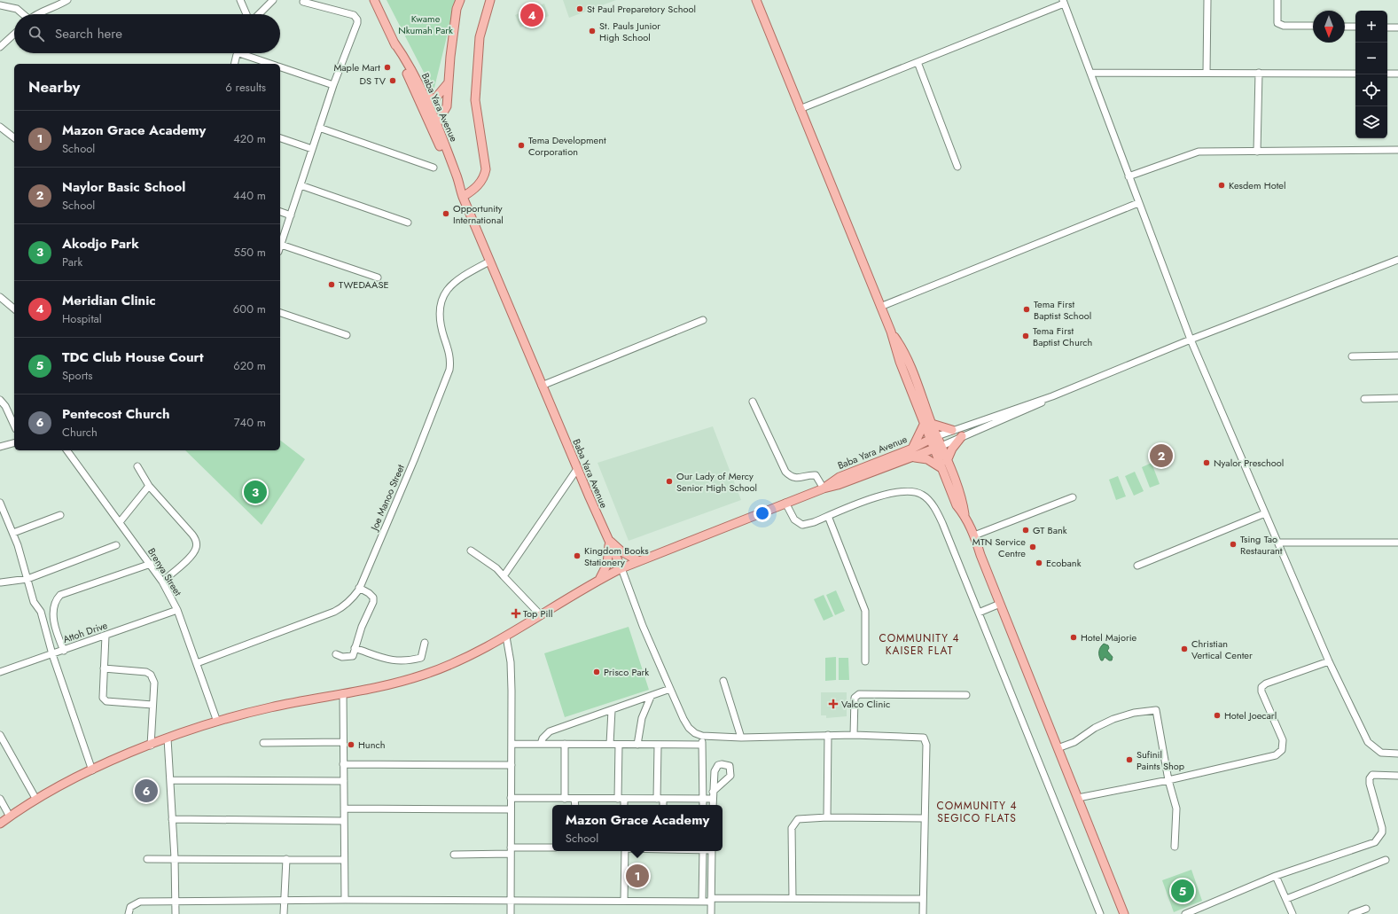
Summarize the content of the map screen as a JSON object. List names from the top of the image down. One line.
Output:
{"streets":{"main road":["Baba Yara Avenue"],"street":["Joe Manoo Street","Brenya Street","Attoh Drive"]},"crossings":[["Baba Yara Avenue","Joe Manoo Street"],["Joe Manoo Street","Brenya Street"],["Brenya Street","Attoh Drive"]],"districts":["COMMUNITY 4 KAISER FLAT","COMMUNITY 4 SEGICO FLATS"],"parks":["Kwame Nkumah Park"],"places":{"other":["St Paul Preparetory School","St. Pauls Junior High School","Maple Mart","DS TV","Tema Development Corporation","Kesdem Hotel","Opportunity International","TWEDAASE","Tema First Baptist School","Tema First Baptist Church","Nyalor Preschool","Our Lady of Mercy Senior High School","GT Bank","Tsing Tao Restaurant","MTN Service Centre","Kingdom Books Stationery","Ecobank","Hotel Majorie","Christian Vertical Center","Prisco Park","Hotel Joecarl","Hunch","Sufinil Paints Shop"],"health":["Top Pill","Valco Clinic"]},"north":"bottom","page":{"pins":["4","2","3","6","1","5"],"map_buttons":["+","−"],"search":"Search here","heading":["Nearby","6 results"],"list":[{"mark":"1","name":"Mazon Grace Academy","note":"School","value":"420 m"},{"mark":"2","name":"Naylor Basic School","note":"School","value":"440 m"},{"mark":"3","name":"Akodjo Park","note":"Park","value":"550 m"},{"mark":"4","name":"Meridian Clinic","note":"Hospital","value":"600 m"},{"mark":"5","name":"TDC Club House Court","note":"Sports","value":"620 m"},{"mark":"6","name":"Pentecost Church","note":"Church","value":"740 m"}],"popup":["Mazon Grace Academy","School"]}}
